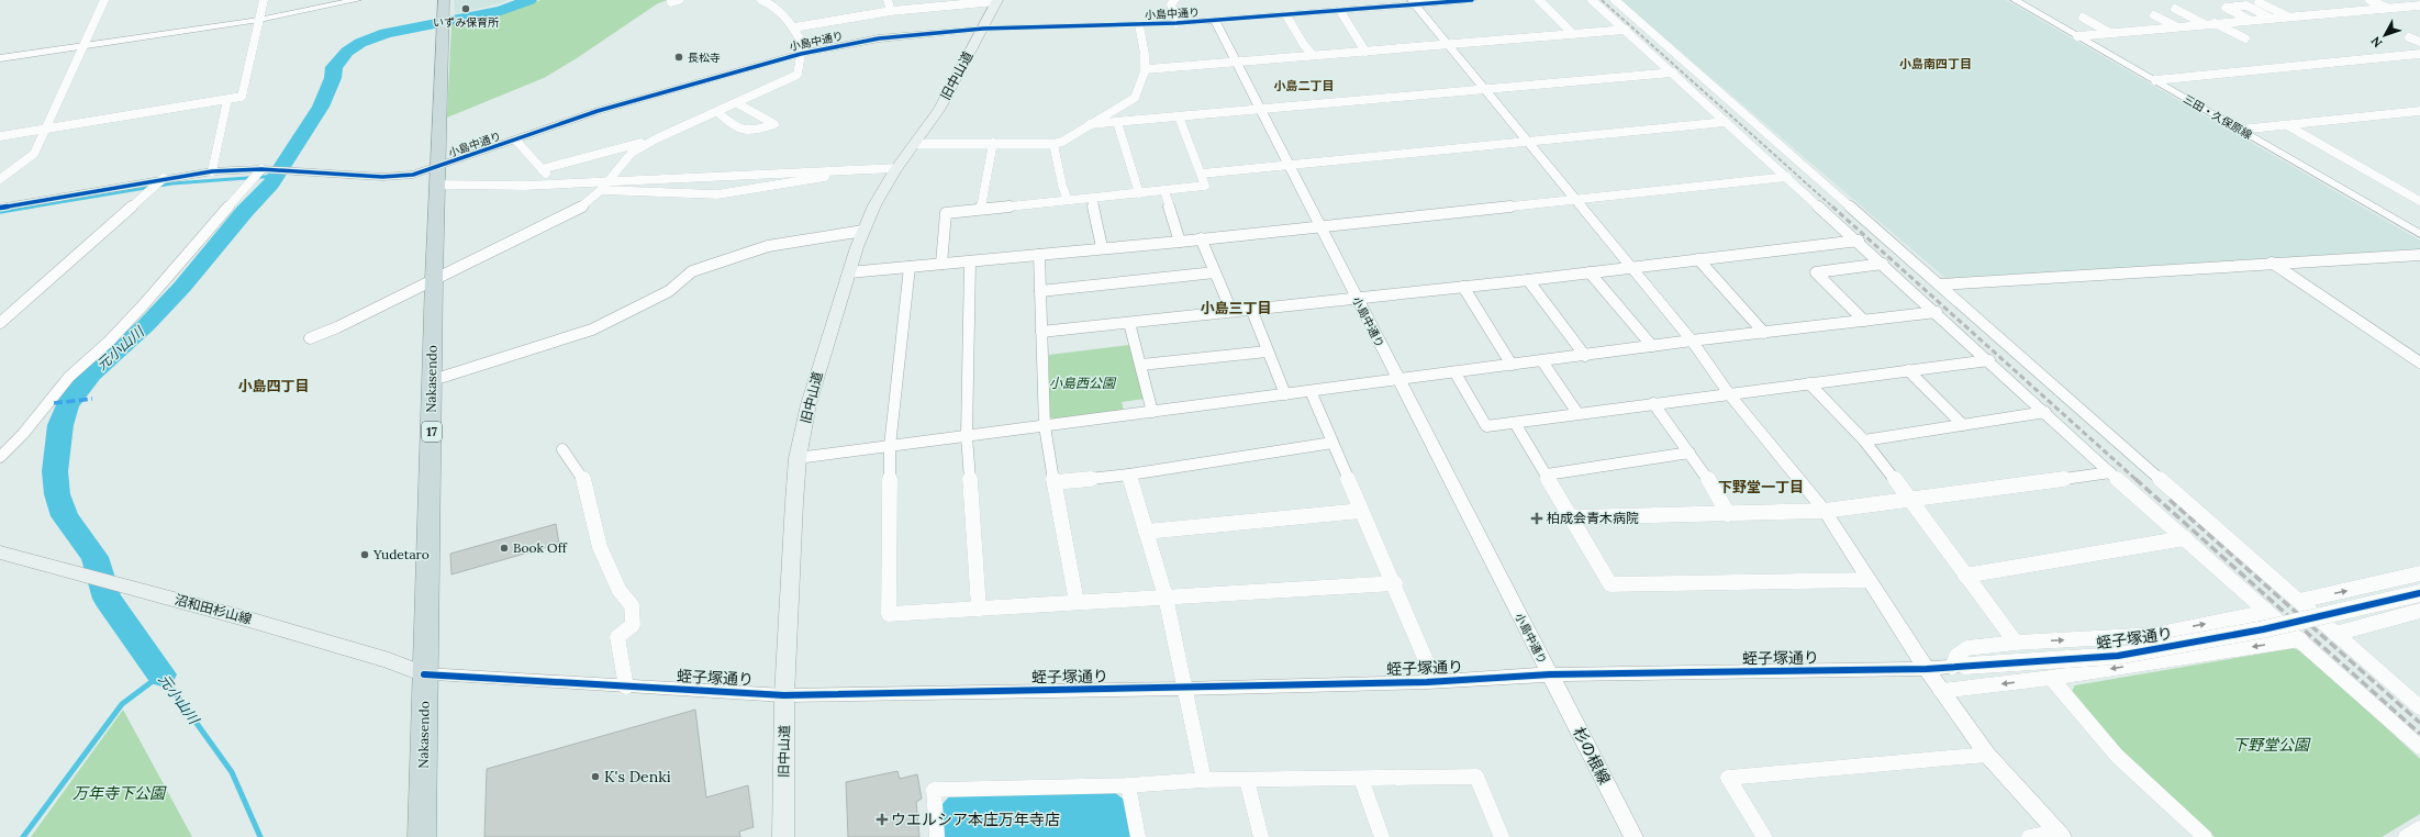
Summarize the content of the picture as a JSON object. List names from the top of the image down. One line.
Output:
{"streets":{"highway":["Nakasendo","17"],"main road":["旧中山道","沼和田杉山線"],"street":["小島中通り","三田・久保原線","蛭子塚通り","杉の根線"]},"crossings":[["小島中通り","旧中山道"],["小島中通り","Nakasendo"],["小島中通り","蛭子塚通り"],["小島中通り","杉の根線"],["旧中山道","蛭子塚通り"],["Nakasendo","沼和田杉山線"],["Nakasendo","蛭子塚通り"],["沼和田杉山線","蛭子塚通り"],["蛭子塚通り","杉の根線"]],"districts":["小島南四丁目","小島二丁目","小島三丁目","小島四丁目","下野堂一丁目"],"water":["元小山川"],"parks":["小島西公園","下野堂公園","万年寺下公園"],"places":{"other":["いずみ保育所","長松寺","Book Off","Yudetaro","K's Denki"],"health":["柏成会青木病院","ウエルシア本庄万年寺店"]},"north":"bottom left"}
